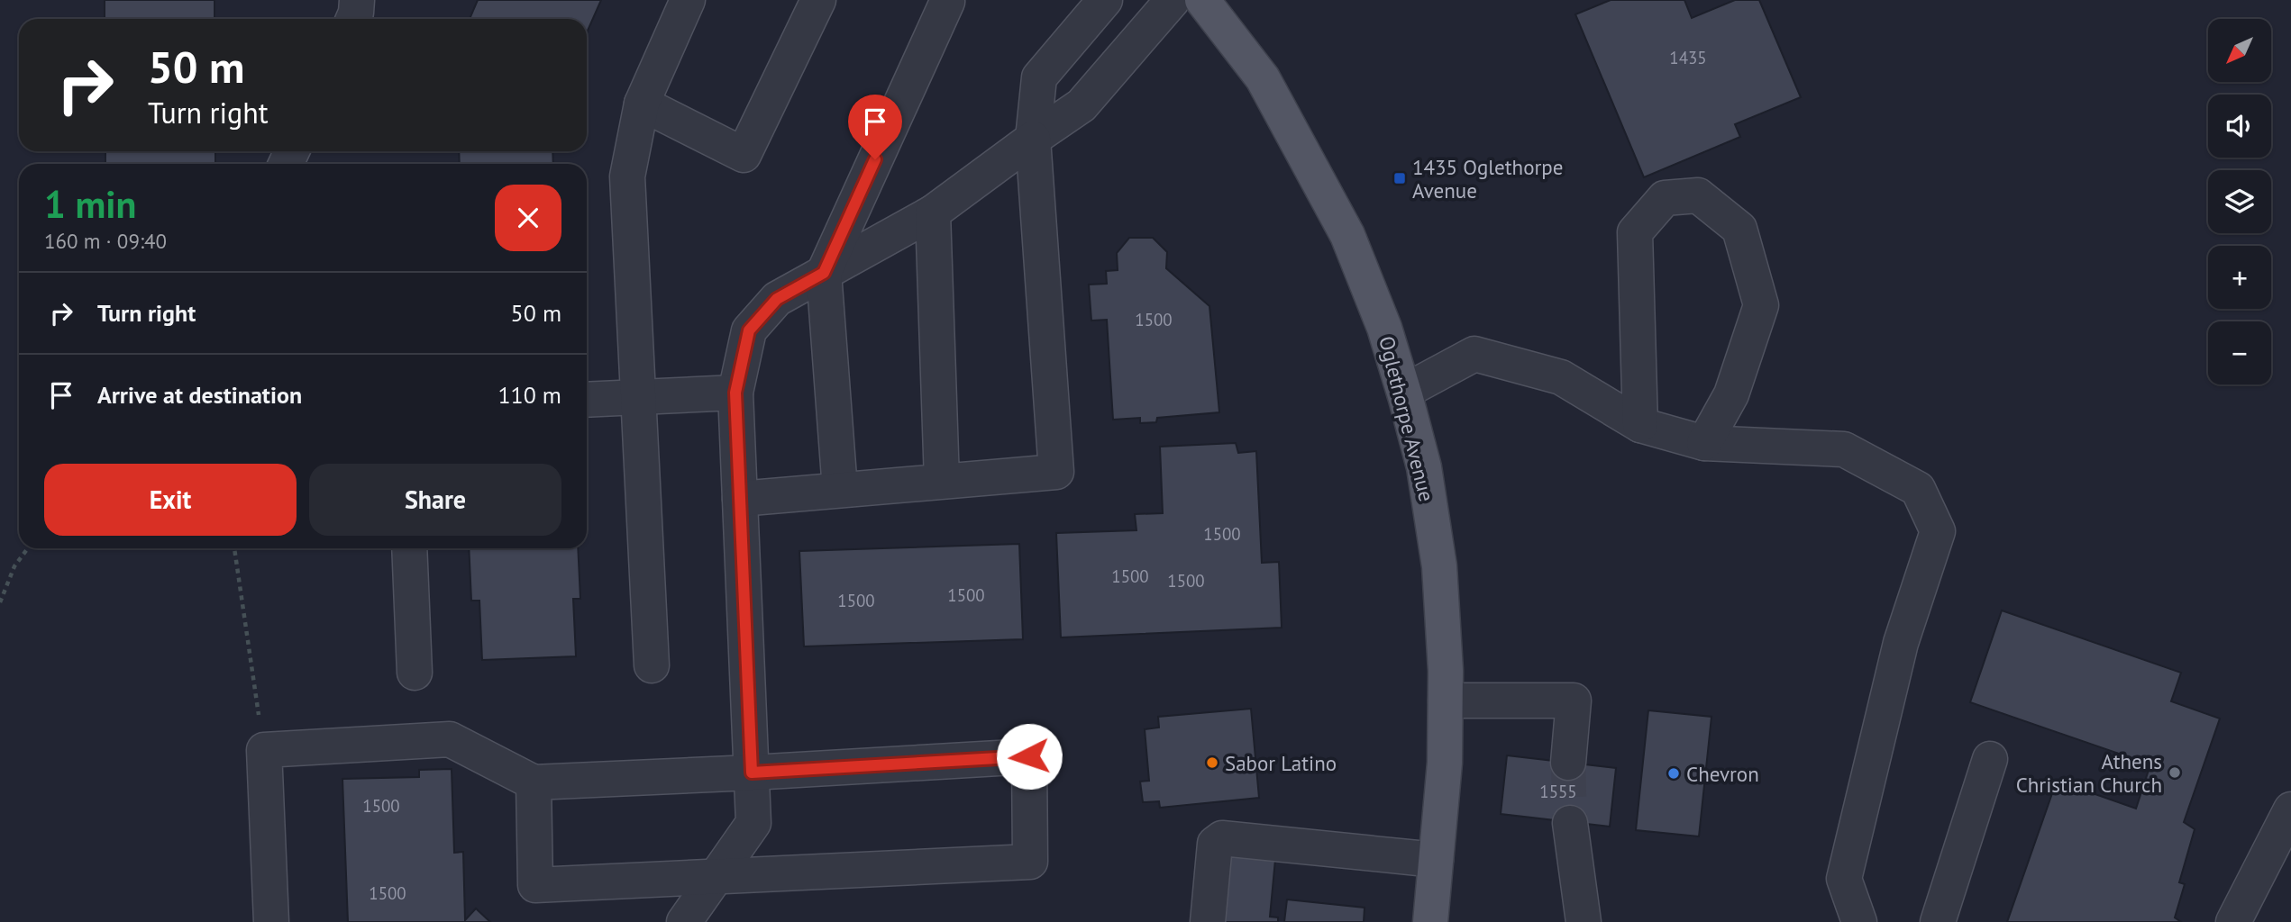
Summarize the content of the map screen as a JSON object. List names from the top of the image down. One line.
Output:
{"streets":{"main road":["Oglethorpe Avenue"]},"places":{"transit":["1435 Oglethorpe Avenue"],"other":["Sabor Latino","Athens Christian Church","Chevron"]},"house_numbers":["1435","1500","1500","1500","1500","1500","1500","1555","1500","1500"],"north":"bottom left","page":{"map_buttons":["+","−"],"turn":["50 m","Turn right"],"heading":["1 min","160 m · 09:40"],"list":[{"name":"Turn right","value":"50 m"},{"name":"Arrive at destination","value":"110 m"}],"buttons":["Exit","Share"]}}
